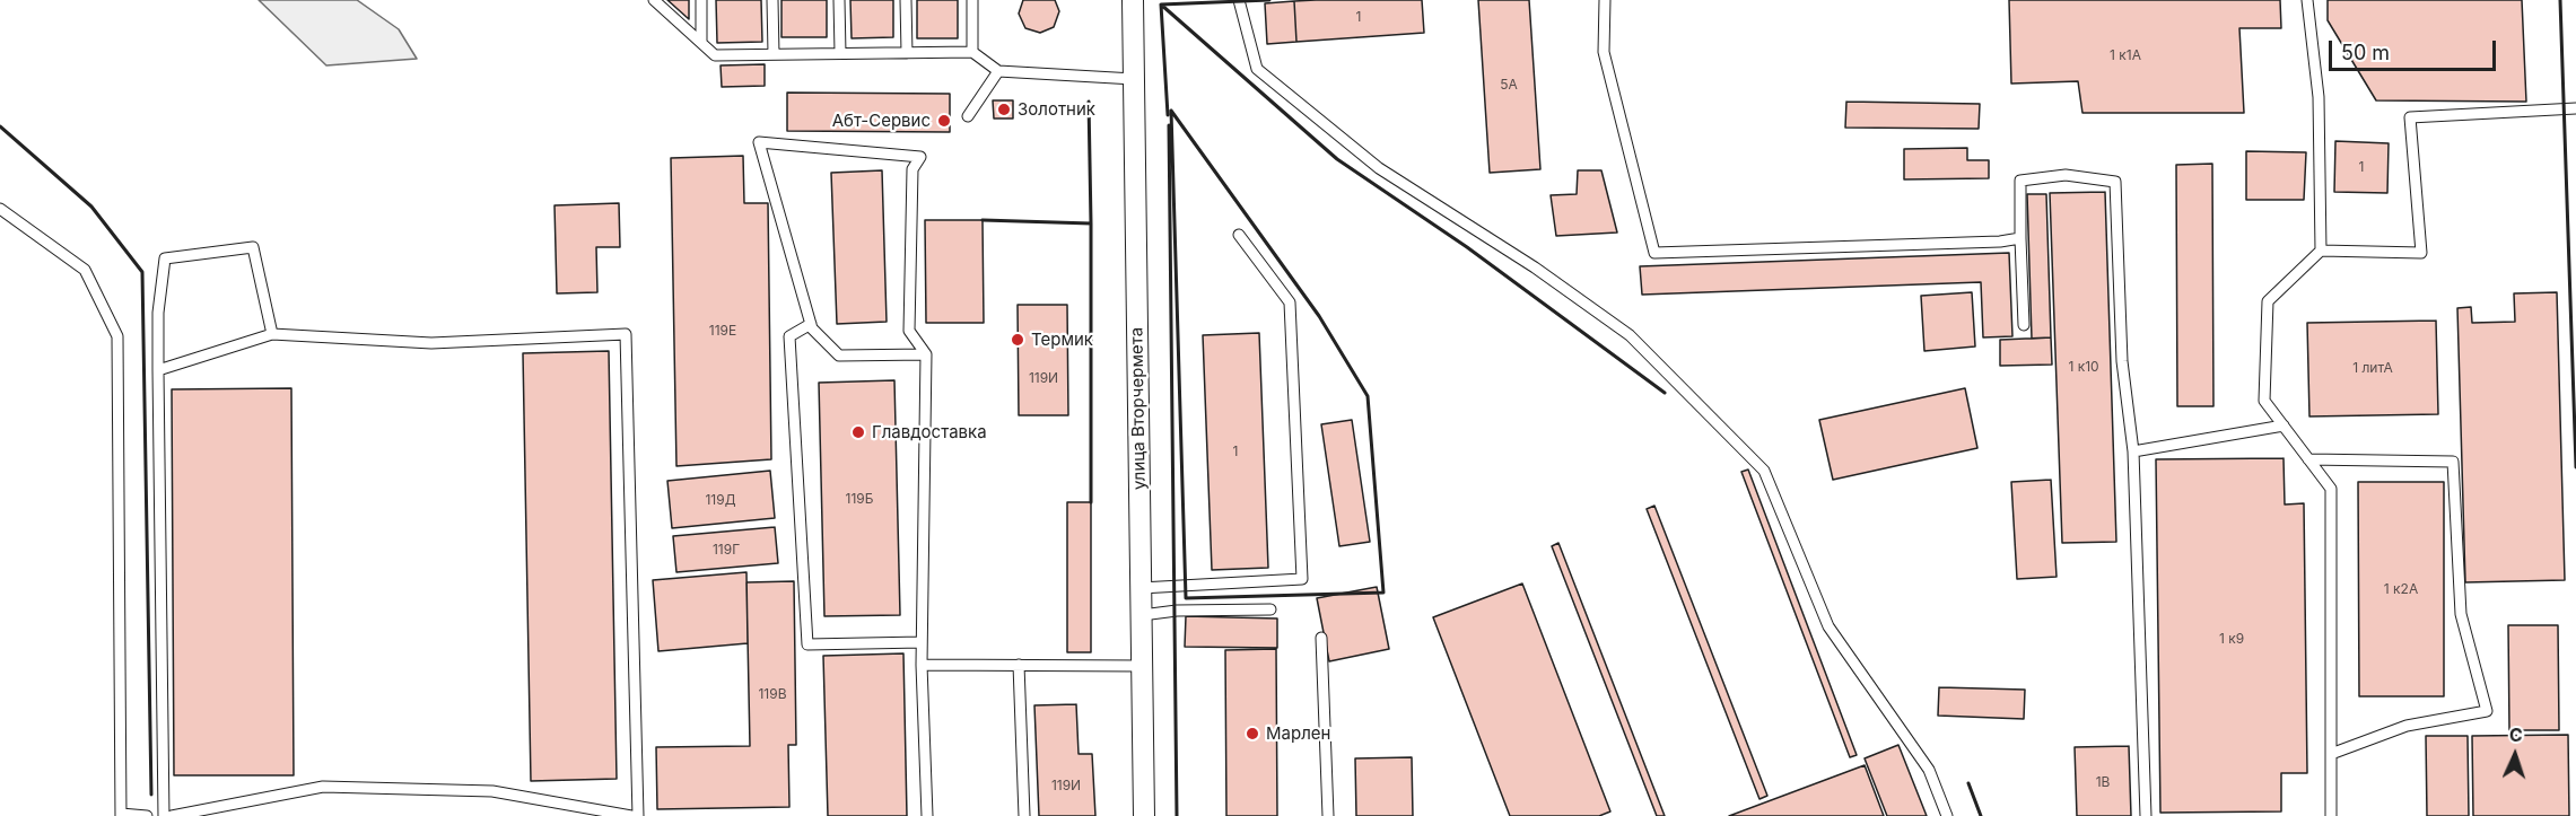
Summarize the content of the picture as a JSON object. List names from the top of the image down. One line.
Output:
{"streets":{"street":["улица Вторчермета"]},"places":["Золотник","Абт-Сервис","Термик","Главдоставка","Марлен"],"house_numbers":["1","1 к1А","5А","1","119Е","1 к10","1 литА","119И","1","119Б","119Д","119Г","1 к2А","1 к9","119В","1В","119И"],"scale_bar":"50 m","north":"top"}
